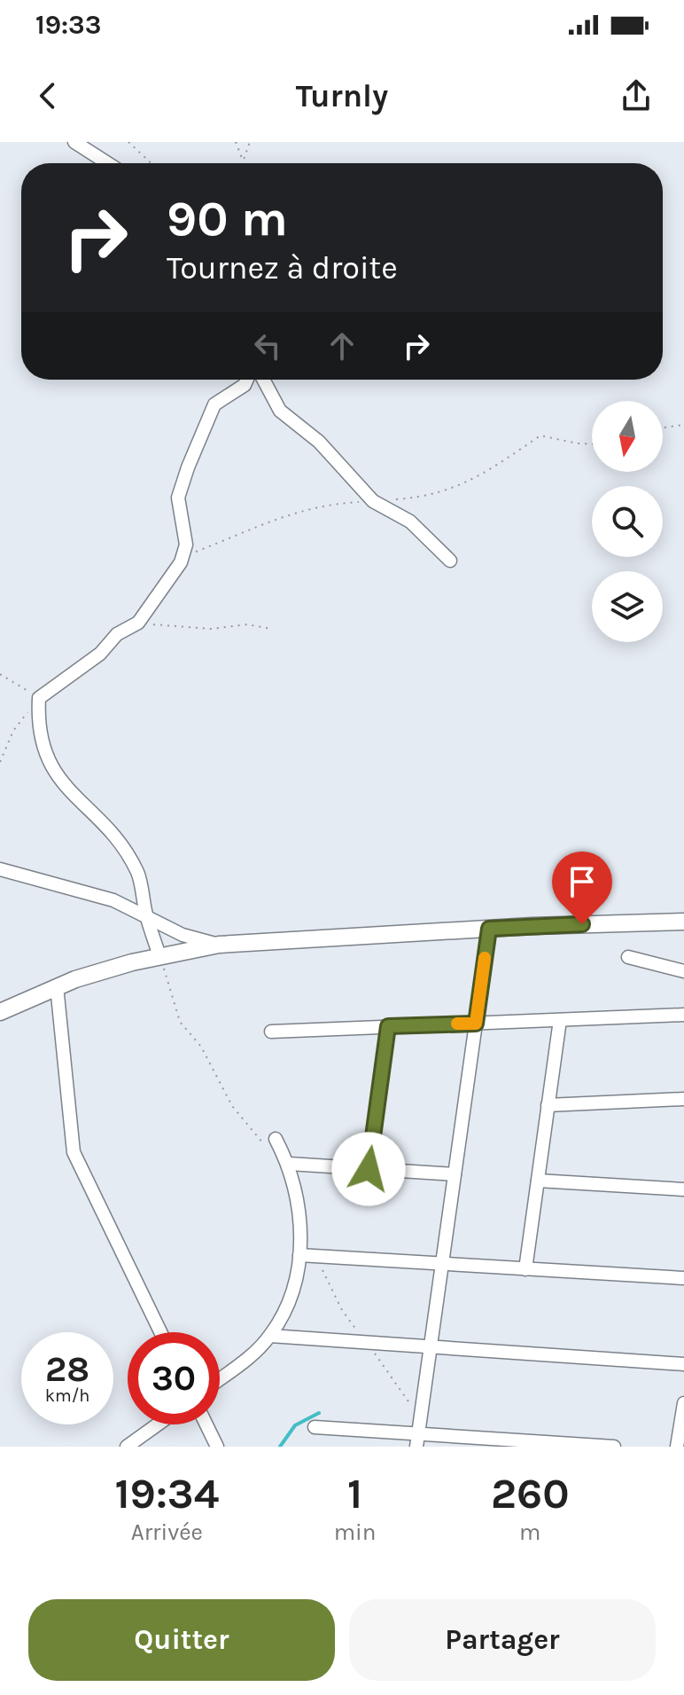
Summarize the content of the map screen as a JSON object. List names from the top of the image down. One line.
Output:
{"north":"bottom","page":{"status":"19:33","header":"Turnly","turn":["90 m","Tournez à droite"],"speed":"28 km/h","limit":"30","eta":["19:34","Arrivée","1","min","260","m"],"buttons":["Quitter","Partager"]}}
